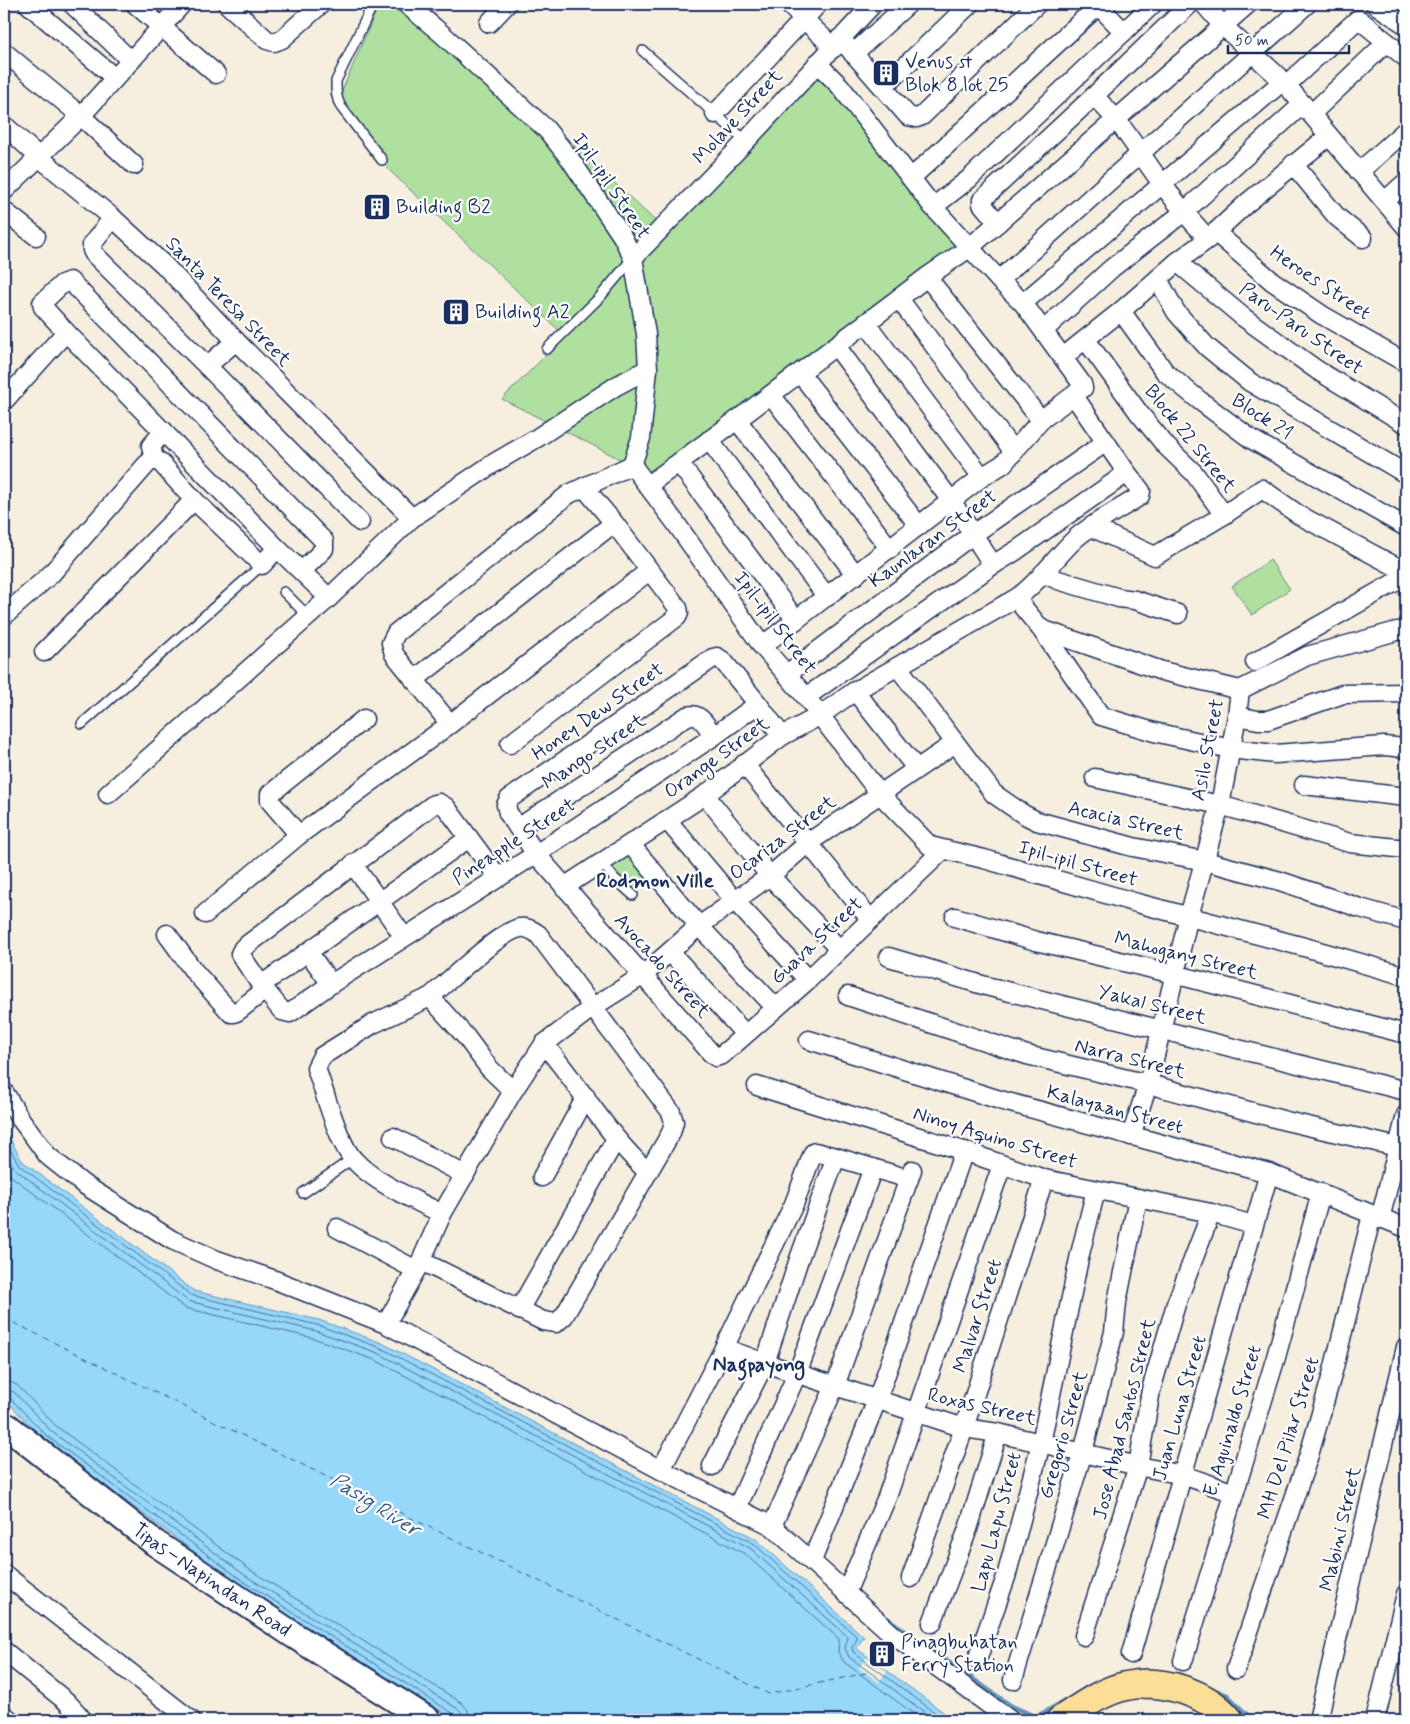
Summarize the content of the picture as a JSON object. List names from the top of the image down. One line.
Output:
{"streets":{"main road":["Tipas–Napindan Road"],"street":["Molave Street","Ipil-ipil Street","Heroes Street","Santa Teresa Street","Paru-Paru Street","Block 21","Block 22 Street","Kaunlaran Street","Honey Dew Street","Asilo Street","Mango Street","Orange Street","Acacia Street","Ocariza Street","Pineapple Street","Guava Street","Mahogany Street","Avocado Street","Yakal Street","Narra Street","Kalayaan Street","Ninoy Aquino Street","Malvar Street","Roxas Street","Juan Luna Street","Jose Abad Santos Street","E. Aguinaldo Street","Gregorio Street","MH Del Pilar Street","Lapu Lapu Street","Mabini Street"]},"crossings":[["Molave Street","Ipil-ipil Street"],["Ipil-ipil Street","Kaunlaran Street"],["Ipil-ipil Street","Asilo Street"],["Ipil-ipil Street","Orange Street"],["Ipil-ipil Street","Ocariza Street"],["Ipil-ipil Street","Guava Street"],["Honey Dew Street","Pineapple Street"],["Honey Dew Street","Avocado Street"],["Asilo Street","Acacia Street"],["Asilo Street","Mahogany Street"],["Asilo Street","Yakal Street"],["Asilo Street","Narra Street"],["Asilo Street","Kalayaan Street"],["Mango Street","Pineapple Street"],["Mango Street","Avocado Street"],["Orange Street","Acacia Street"],["Orange Street","Avocado Street"],["Acacia Street","Ocariza Street"],["Ocariza Street","Avocado Street"],["Pineapple Street","Avocado Street"],["Guava Street","Avocado Street"],["Narra Street","MH Del Pilar Street"],["Kalayaan Street","Juan Luna Street"],["Kalayaan Street","E. Aguinaldo Street"],["Kalayaan Street","MH Del Pilar Street"],["Ninoy Aquino Street","Malvar Street"],["Ninoy Aquino Street","Juan Luna Street"],["Ninoy Aquino Street","Jose Abad Santos Street"],["Ninoy Aquino Street","Gregorio Street"],["Ninoy Aquino Street","Lapu Lapu Street"],["Malvar Street","Roxas Street"],["Roxas Street","Juan Luna Street"],["Roxas Street","Jose Abad Santos Street"],["Roxas Street","E. Aguinaldo Street"],["Roxas Street","Gregorio Street"],["Roxas Street","Lapu Lapu Street"]],"districts":["Rodmon Ville","Nagpayong"],"water":["Pasig River"],"places":{"building":["Venus st Blok 8 lot 25","Building B2","Building A2","Pinagbuhatan Ferry Station"]},"scale_bar":"50 m"}
